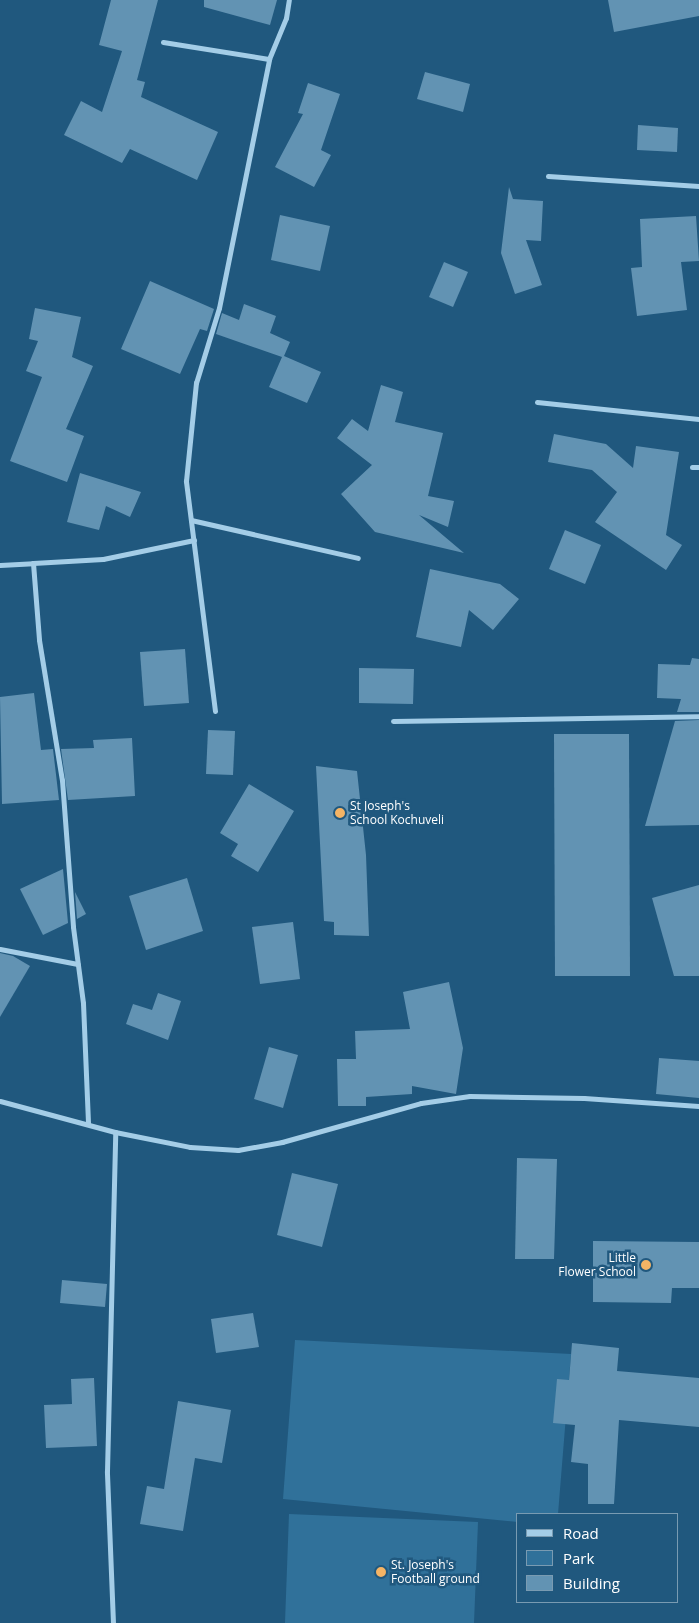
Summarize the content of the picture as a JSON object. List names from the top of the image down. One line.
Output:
{"places":["St Joseph's School Kochuveli","Little Flower School","St. Joseph's Football ground"],"legend":["Road","Park","Building"]}
